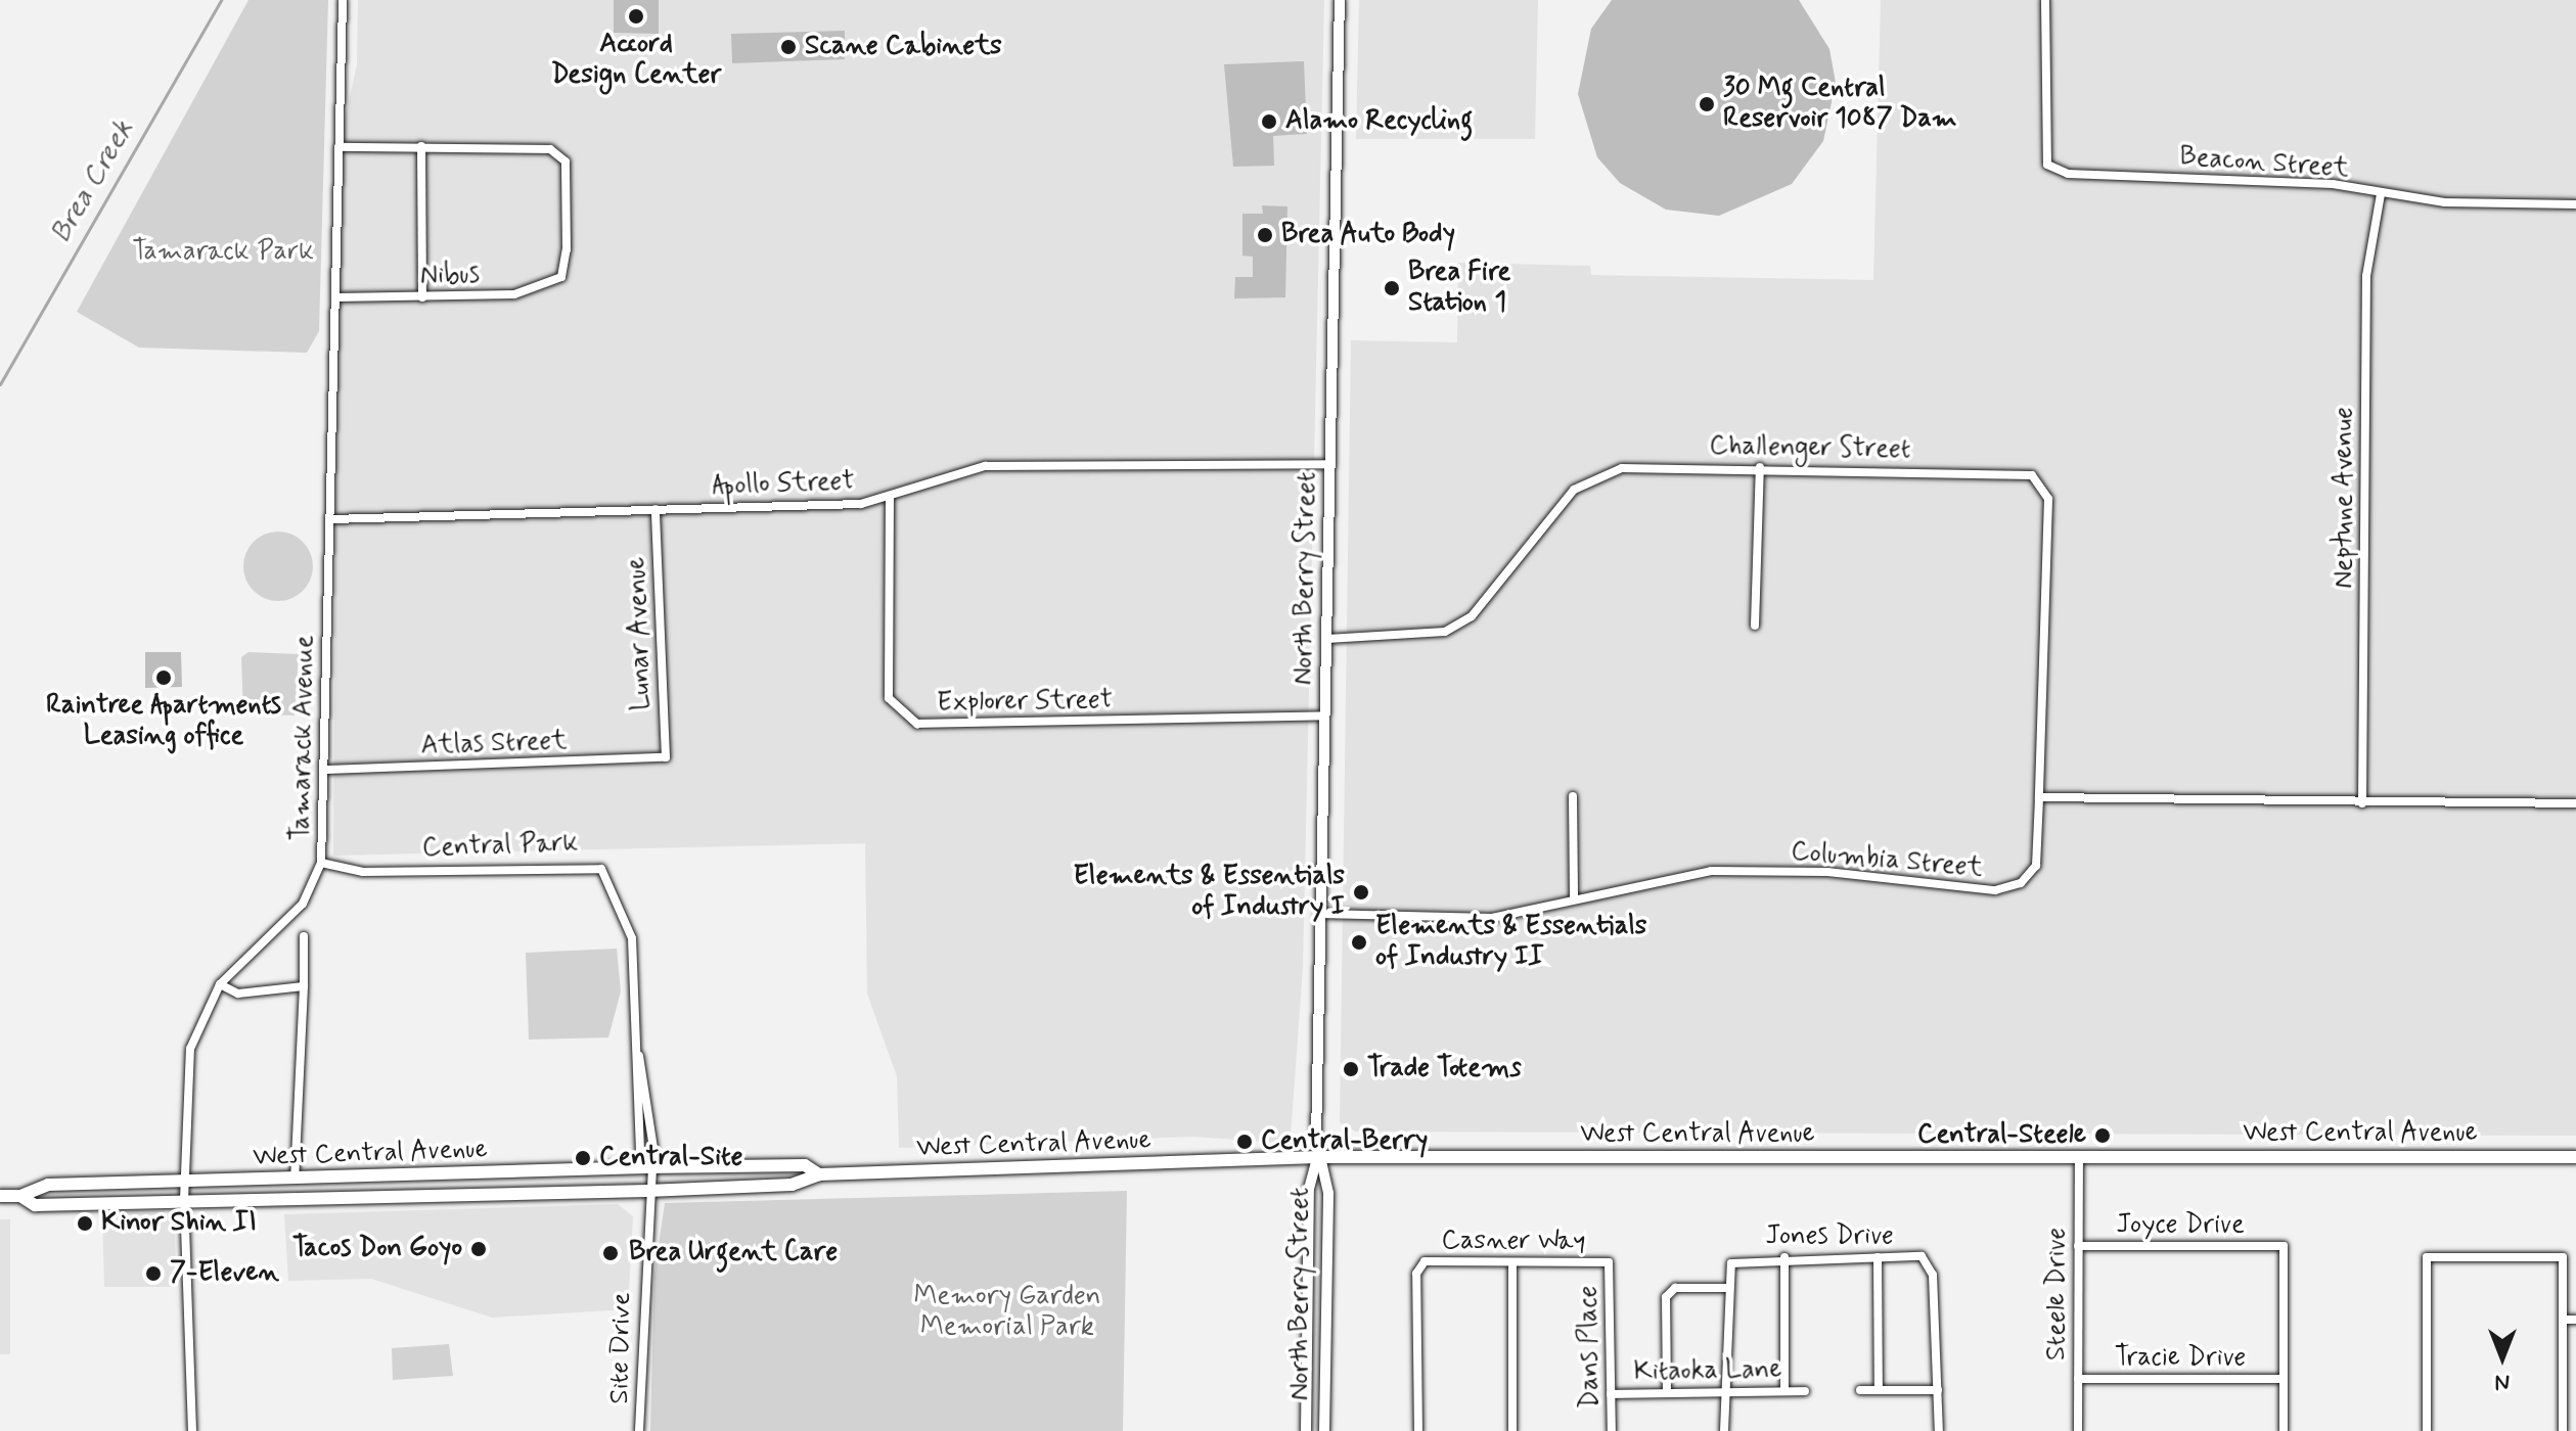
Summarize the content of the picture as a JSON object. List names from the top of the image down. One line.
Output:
{"streets":{"main road":["West Central Avenue"],"street":["Beacon Street","Nibus","Challenger Street","Apollo Street","Neptune Avenue","North Berry Street","Lunar Avenue","Explorer Street","Tamarack Avenue","Atlas Street","Central Park","Columbia Street","Joyce Drive","Jones Drive","Casner Way","Steele Drive","Dans Place","Site Drive","Tracie Drive","Kitaoka Lane"]},"crossings":[["Beacon Street","Neptune Avenue"],["Nibus","Tamarack Avenue"],["Challenger Street","North Berry Street"],["Challenger Street","Columbia Street"],["Apollo Street","North Berry Street"],["Apollo Street","Lunar Avenue"],["Apollo Street","Explorer Street"],["Apollo Street","Tamarack Avenue"],["North Berry Street","Explorer Street"],["North Berry Street","Columbia Street"],["North Berry Street","West Central Avenue"],["Lunar Avenue","Atlas Street"],["Tamarack Avenue","Atlas Street"],["Tamarack Avenue","Central Park"],["Tamarack Avenue","West Central Avenue"],["Central Park","Site Drive"],["West Central Avenue","Steele Drive"],["West Central Avenue","Site Drive"],["Joyce Drive","Steele Drive"],["Joyce Drive","Tracie Drive"],["Casner Way","Dans Place"],["Steele Drive","Tracie Drive"],["Dans Place","Kitaoka Lane"]],"water":["Brea Creek"],"parks":["Tamarack Park","Memory Garden Memorial Park"],"places":["Accord Design Center","Scane Cabinets","30 Mg Central Reservoir 1087 Dam","Alamo Recycling","Brea Auto Body","Brea Fire Station 1","Raintree Apartments Leasing office","Elements & Essentials of Industry I","Elements & Essentials of Industry II","Trade Totems","Central-Steele","Central-Berry","Central-Site","Kinor Shin II","Tacos Don Goyo","Brea Urgent Care","7-Eleven"],"north":"bottom"}
